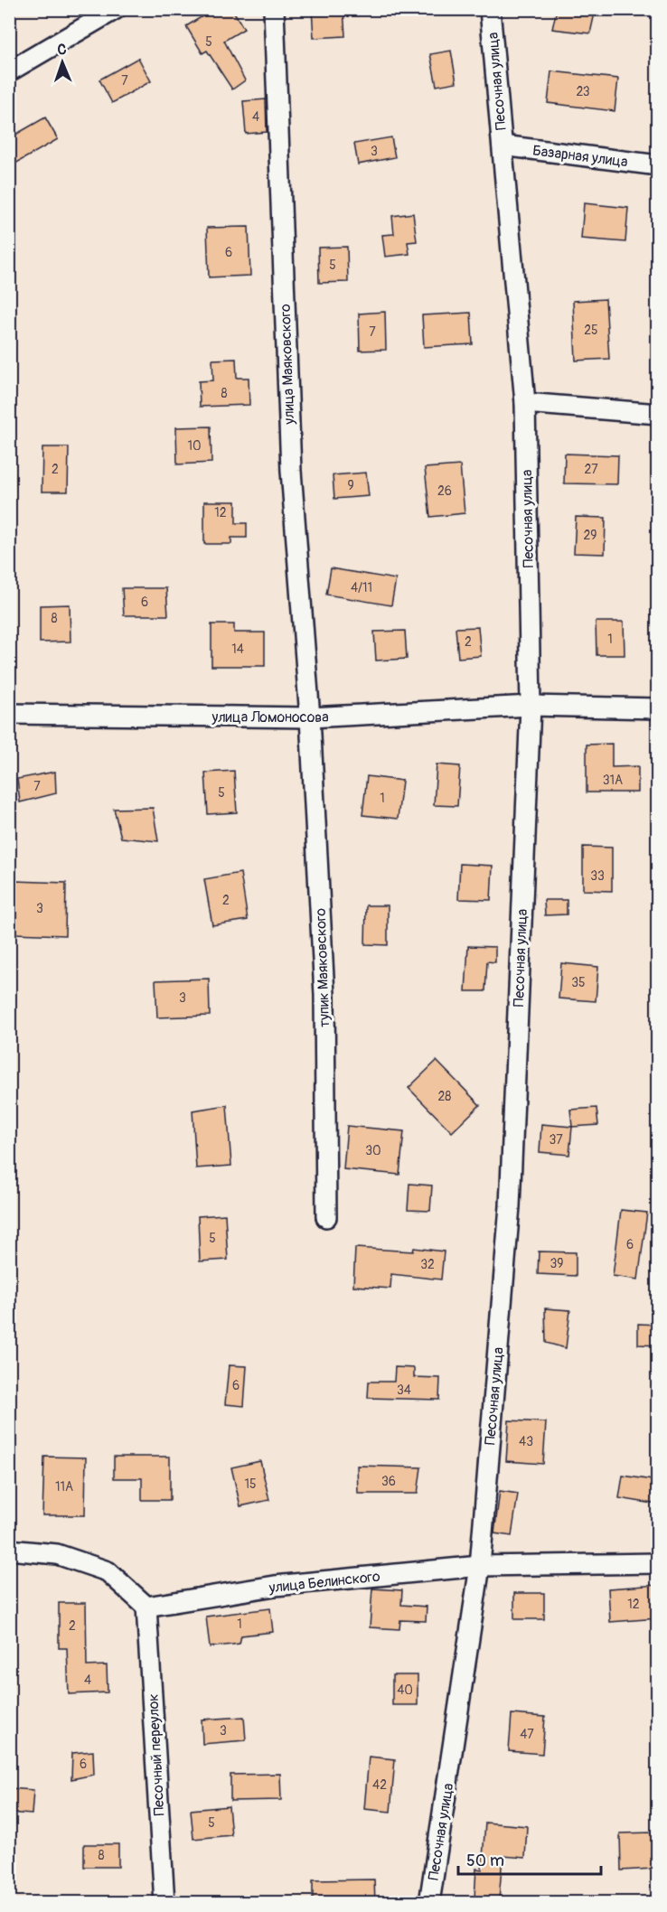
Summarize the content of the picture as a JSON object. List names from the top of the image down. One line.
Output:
{"streets":{"street":["Песочная улица","Базарная улица","улица Маяковского","улица Ломоносова","тупик Маяковского","улица Белинского","Песочный переулок"]},"crossings":[["Песочная улица","Базарная улица"],["Песочная улица","улица Ломоносова"],["Песочная улица","улица Белинского"],["улица Маяковского","улица Ломоносова"],["улица Маяковского","тупик Маяковского"],["улица Ломоносова","тупик Маяковского"],["улица Белинского","Песочный переулок"]],"house_numbers":["5","7","23","4","3","6","5","25","7","8","10","2","27","9","26","12","29","4/11","6","8","1","2","14","31А","7","5","1","33","2","3","35","3","28","37","30","5","6","39","32","6","34","43","36","15","11А","12","1","2","4","40","3","47","6","42","5","8"],"scale_bar":"50 m","north":"top"}
